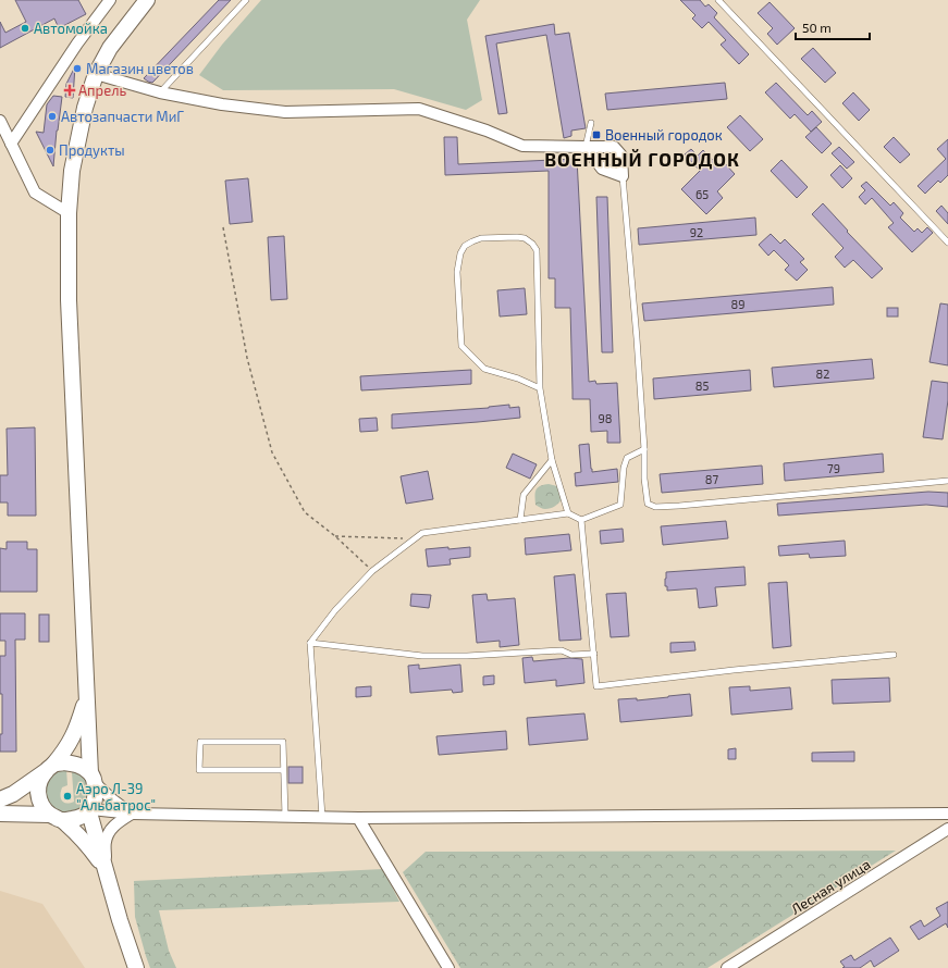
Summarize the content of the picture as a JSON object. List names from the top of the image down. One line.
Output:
{"streets":{"street":["Лесная улица"]},"districts":["ВОЕННЫЙ ГОРОДОК"],"places":{"other":["Автомойка","Магазин цветов","Автозапчасти МиГ","Продукты","Аэро Л-39 \"Альбатрос\""],"health":["Апрель"],"transit":["Военный городок"]},"house_numbers":["65","92","89","82","85","98","79","87"],"scale_bar":"50 m"}
